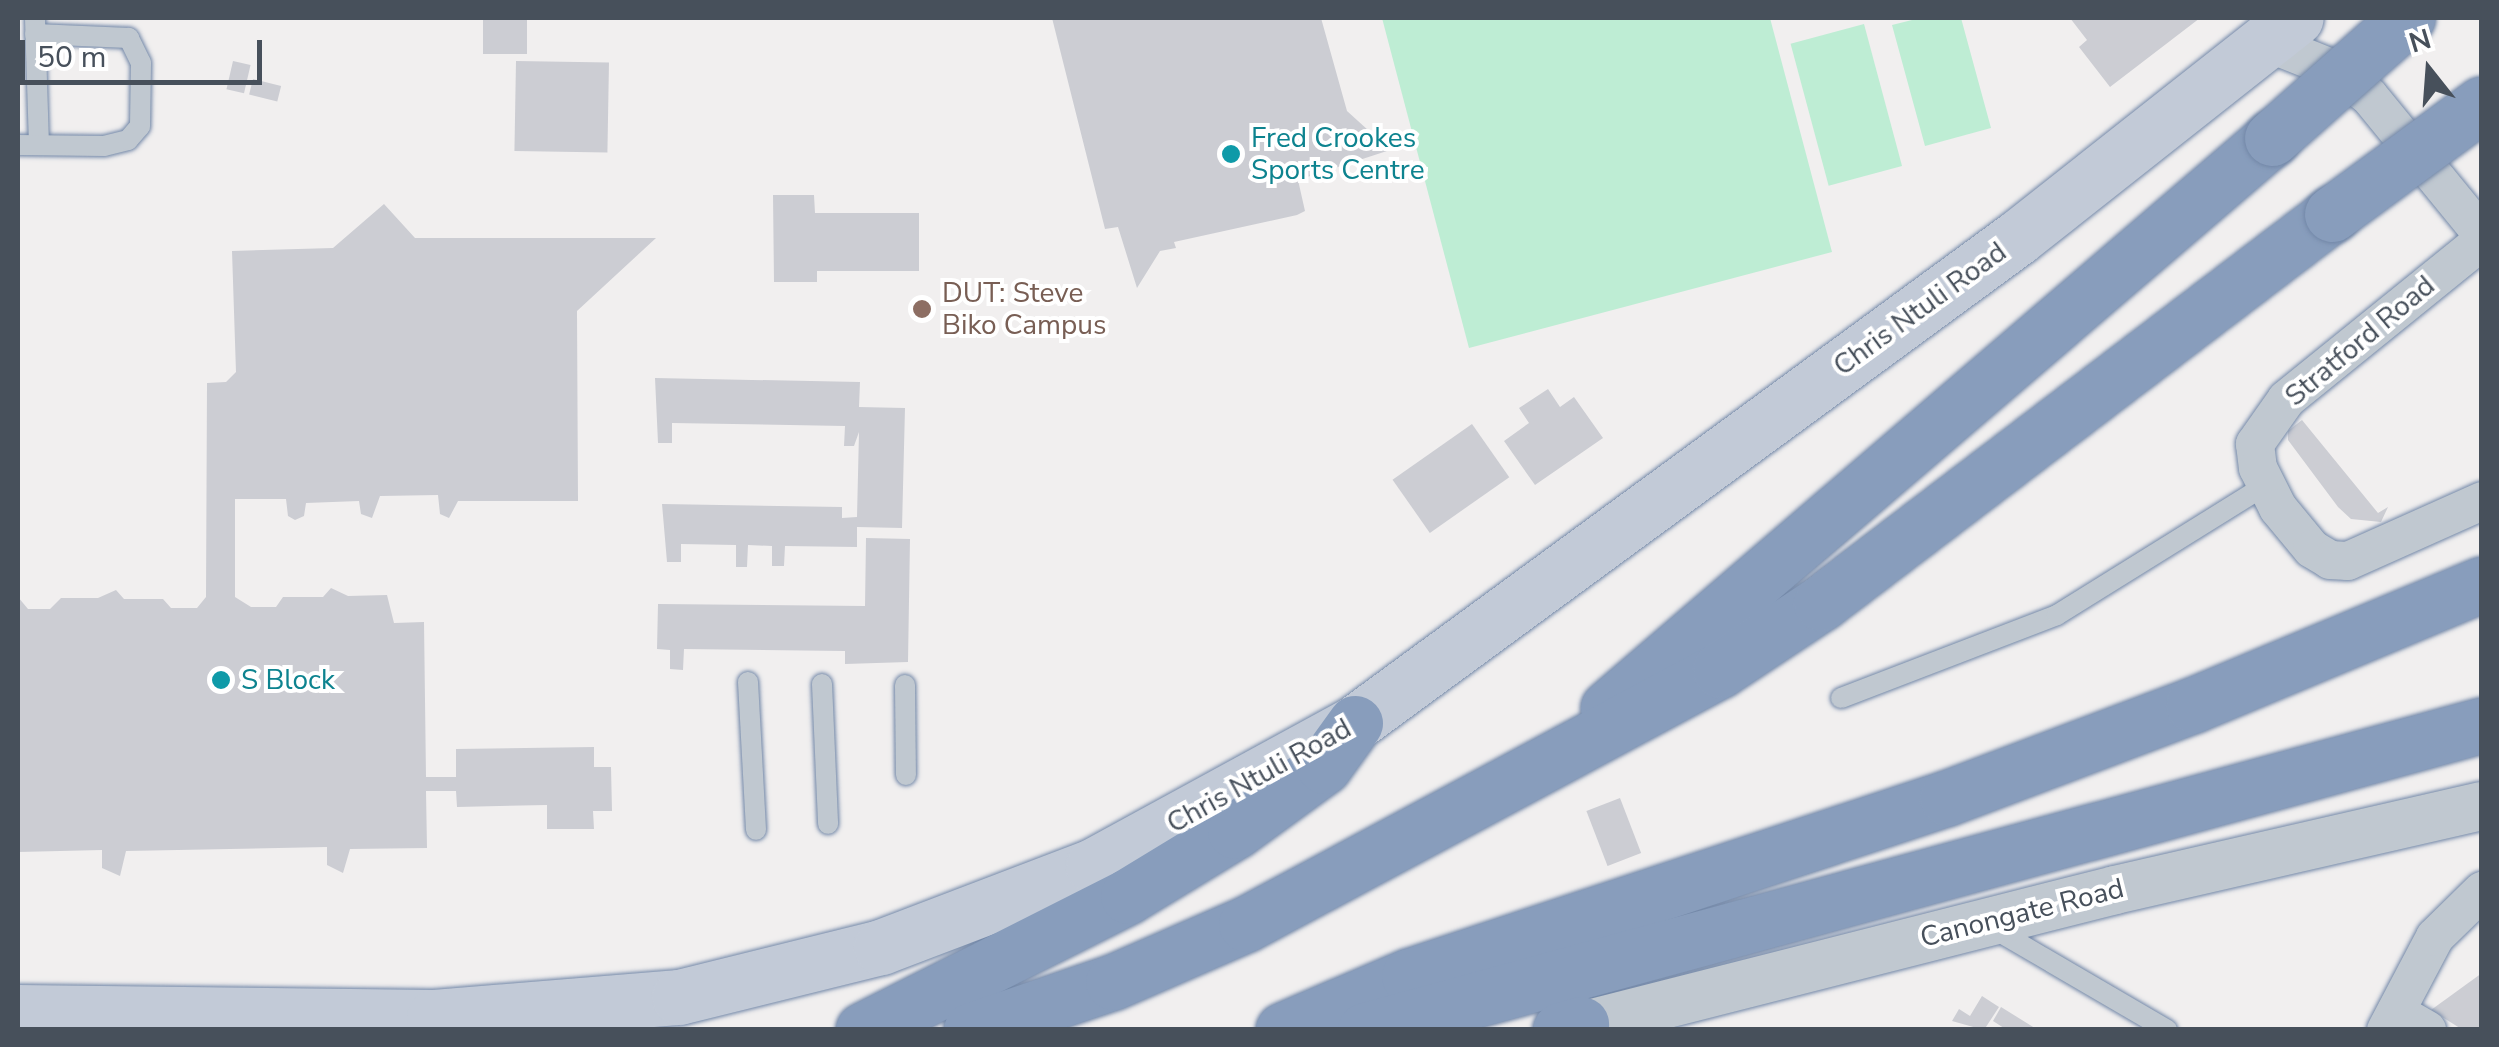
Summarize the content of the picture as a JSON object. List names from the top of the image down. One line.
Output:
{"streets":{"main road":["Chris Ntuli Road"],"street":["Stratford Road","Canongate Road"]},"places":["Fred Crookes Sports Centre","DUT: Steve Biko Campus","S Block"],"scale_bar":"50 m","north":"top"}
